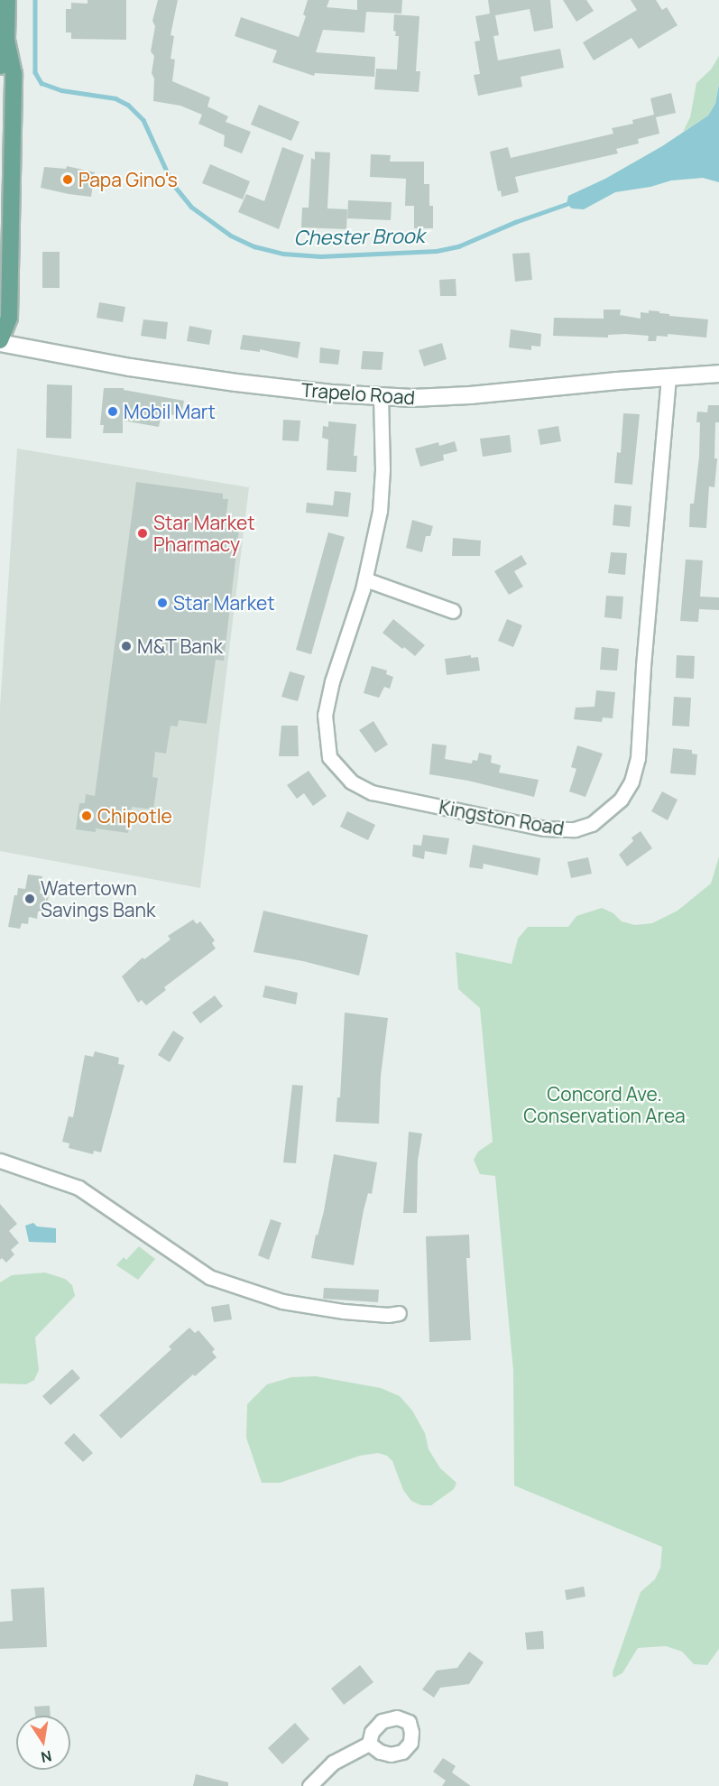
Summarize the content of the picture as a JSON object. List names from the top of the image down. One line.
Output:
{"streets":{"main road":["Trapelo Road"],"street":["Kingston Road"]},"crossings":[["Trapelo Road","Kingston Road"]],"water":["Chester Brook"],"parks":["Concord Ave. Conservation Area"],"places":["Papa Gino's","Mobil Mart","Star Market Pharmacy","Star Market","M&T Bank","Chipotle","Watertown Savings Bank"],"north":"bottom"}
